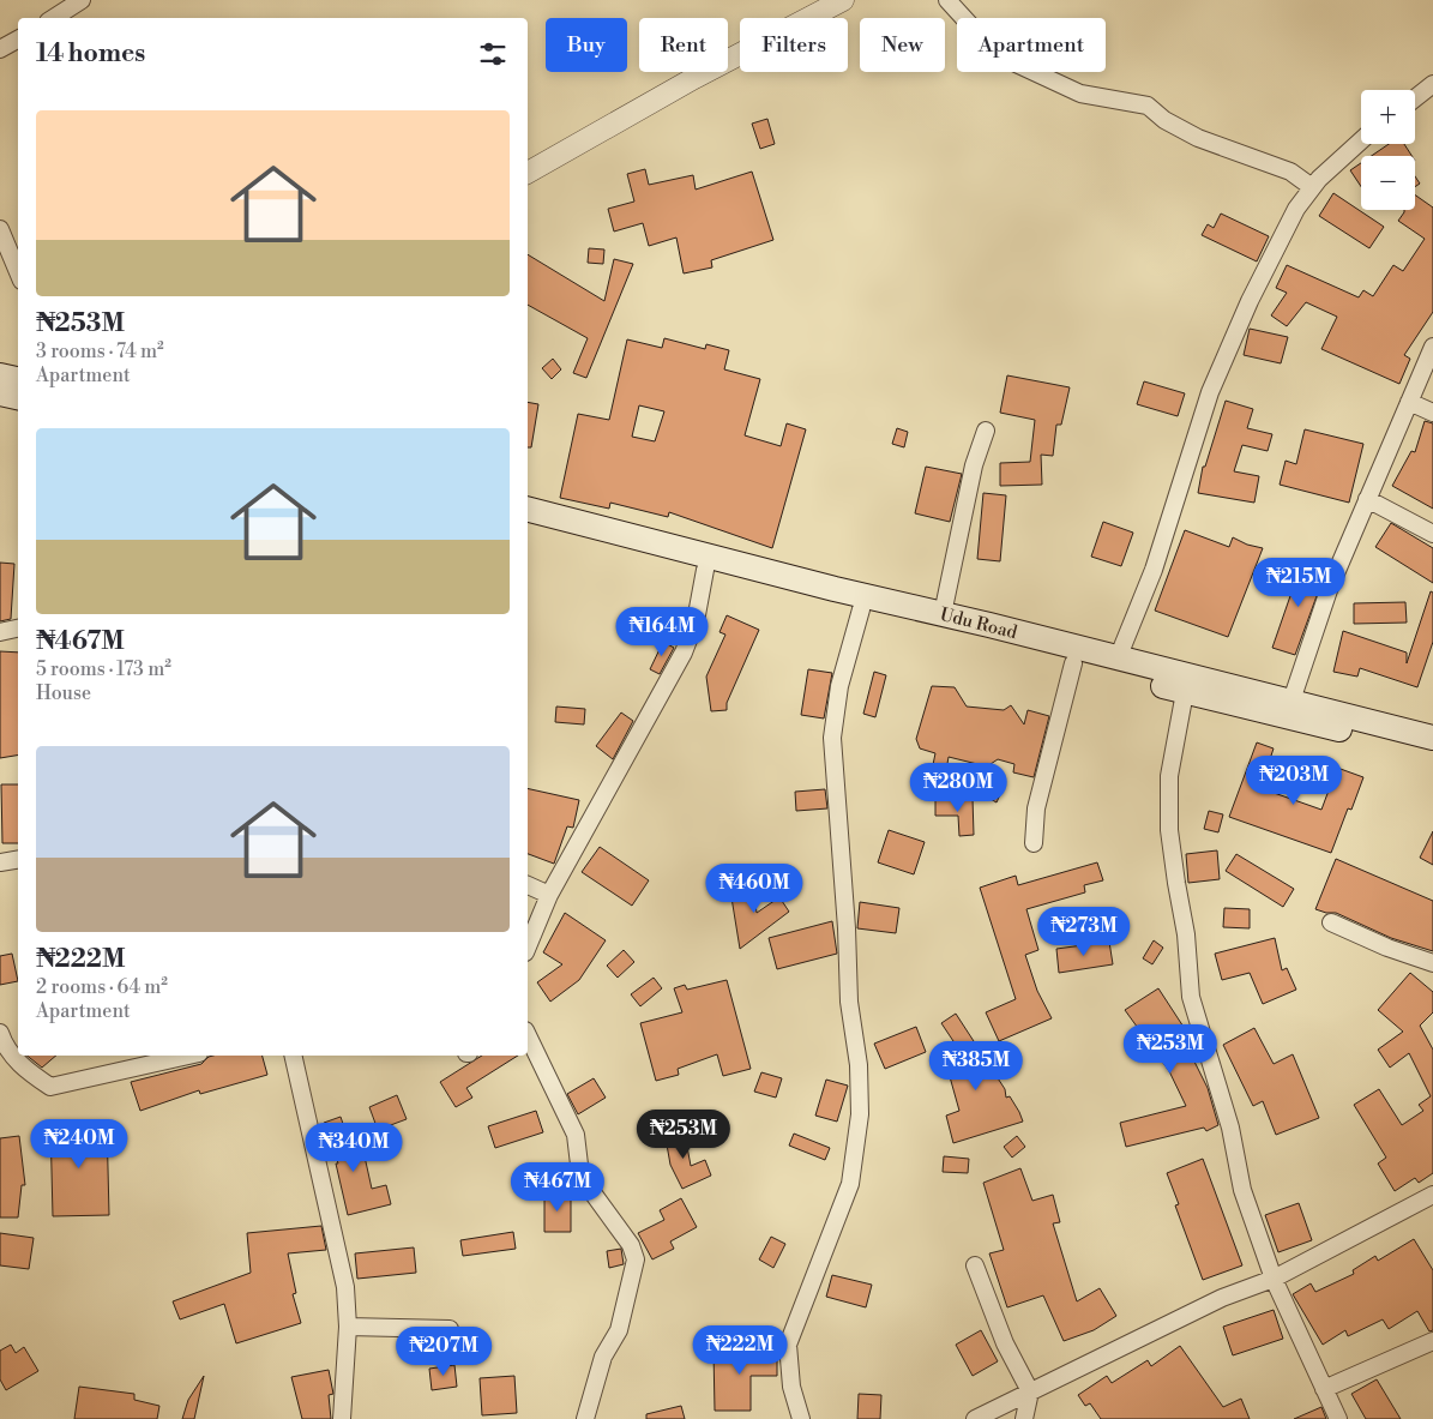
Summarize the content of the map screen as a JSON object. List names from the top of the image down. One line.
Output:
{"streets":{"main road":["Udu Road"]},"page":{"chip":["Buy","Rent","Filters","New","Apartment"],"heading":"14 homes","map_buttons":["+","−"],"list":[{"name":"₦253M","note":"3 rooms · 74 m² · Apartment"},{"name":"₦467M","note":"5 rooms · 173 m² · House"},{"name":"₦222M","note":"2 rooms · 64 m² · Apartment"}],"price":["₦215M","₦164M","₦203M","₦280M","₦460M","₦273M","₦253M","₦385M","₦253M","₦240M","₦340M","₦467M","₦222M","₦207M"]}}
